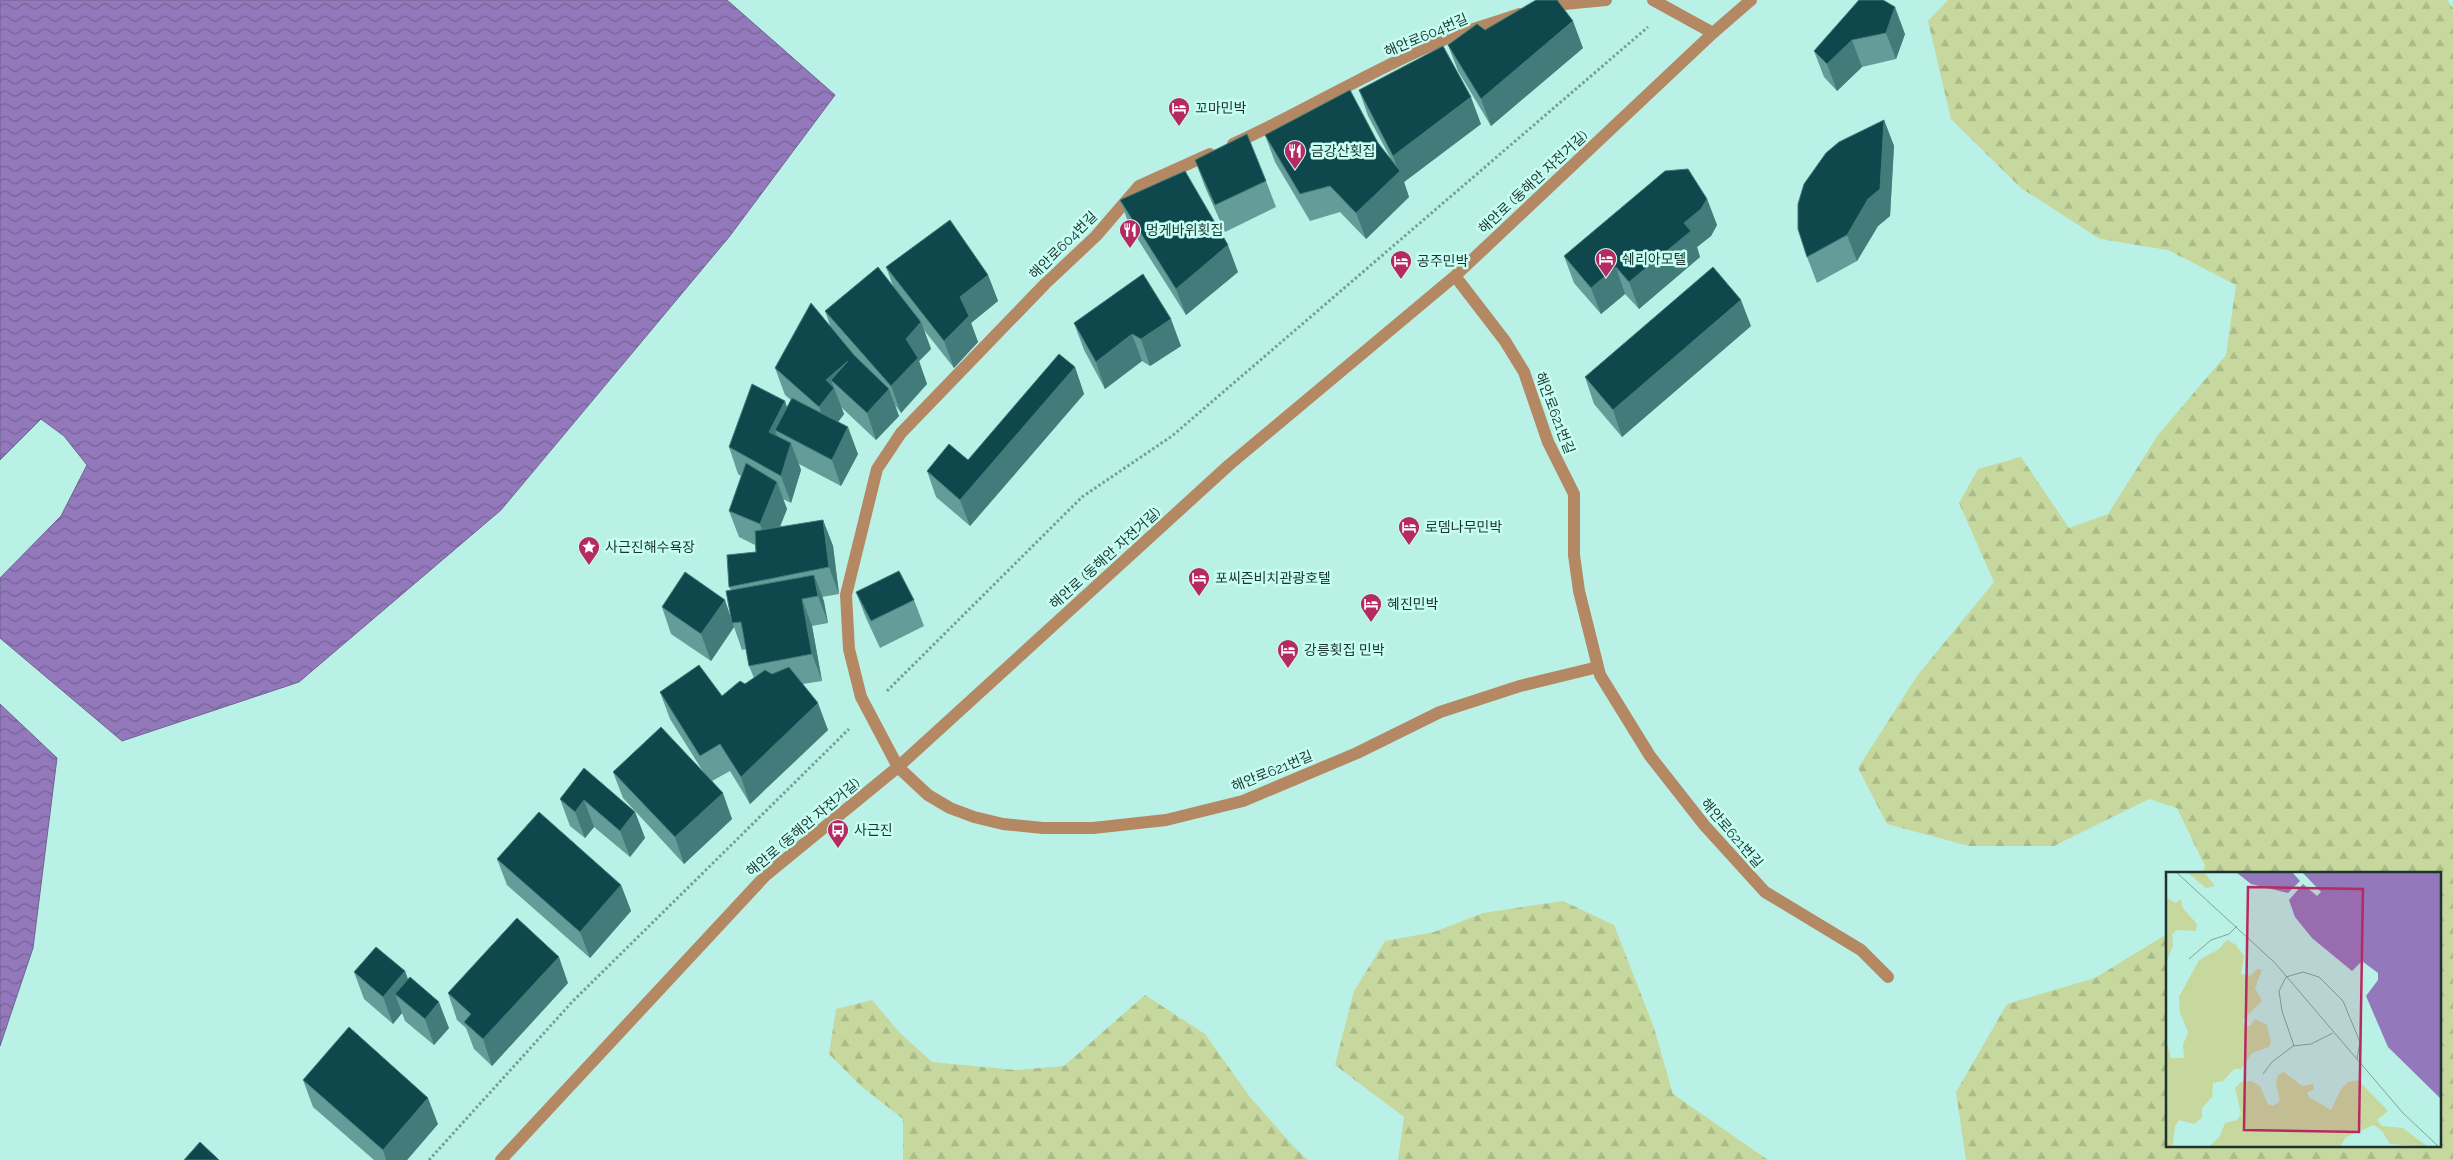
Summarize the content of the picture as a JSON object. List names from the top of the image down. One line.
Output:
{"streets":{"street":["해안로604번길","해안로 (동해안 자전거길)","해안로621번길"]},"crossings":[["해안로604번길","해안로 (동해안 자전거길)"],["해안로604번길","해안로621번길"],["해안로 (동해안 자전거길)","해안로621번길"]],"places":{"hotel":["꼬마민박","쉐리아모텔","공주민박","로뎀나무민박","포씨즌비치관광호텔","혜진민박","강릉횟집 민박"],"restaurant":["금강산횟집","멍게바위횟집"],"place":["사근진해수욕장"],"bus stop":["사근진"]}}
